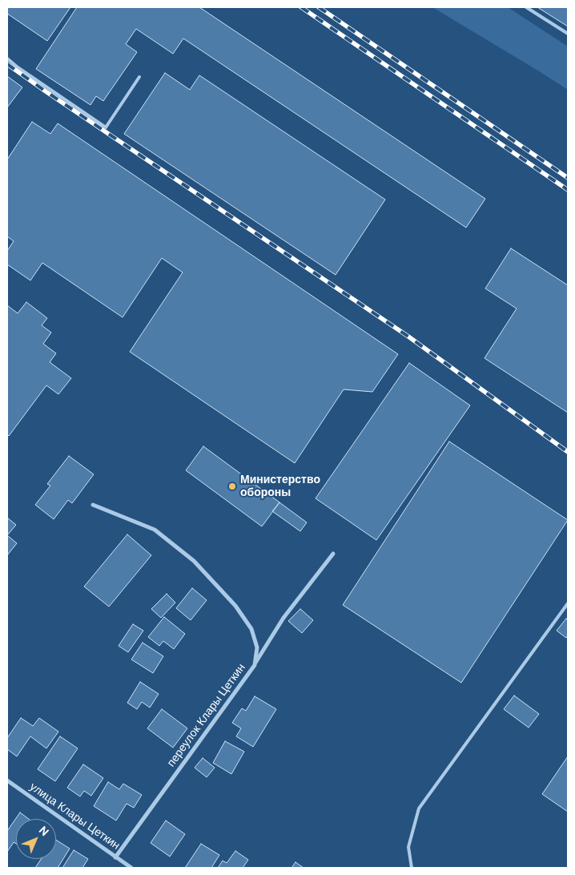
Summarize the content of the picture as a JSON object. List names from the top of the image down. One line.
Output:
{"streets":{"street":["переулок Клары Цеткин","улица Клары Цеткин"]},"crossings":[["переулок Клары Цеткин","улица Клары Цеткин"]],"places":["Министерство обороны"],"north":"top right"}
